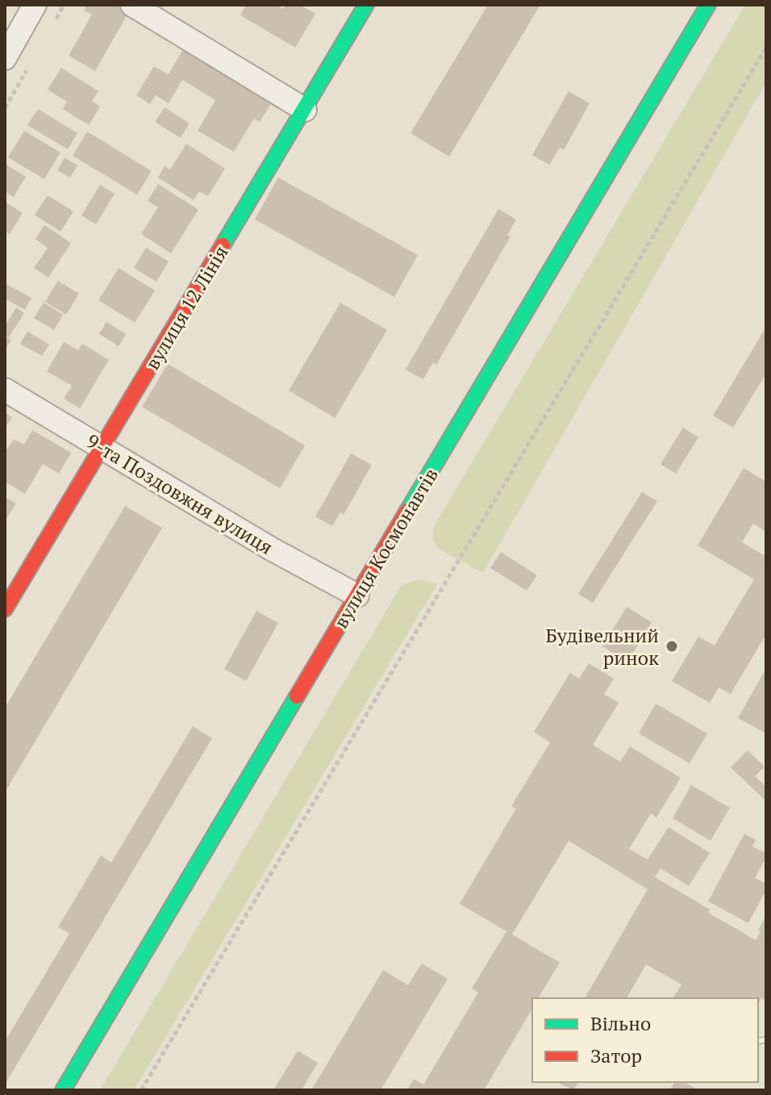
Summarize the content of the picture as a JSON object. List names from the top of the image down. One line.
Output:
{"streets":{"main road":["вулиця 12 Лінія","вулиця Космонавтів"],"street":["9-та Поздовжня вулиця"]},"crossings":[["вулиця 12 Лінія","9-та Поздовжня вулиця"],["9-та Поздовжня вулиця","вулиця Космонавтів"]],"places":["Будівельний ринок"],"legend":["Вільно","Затор"]}
